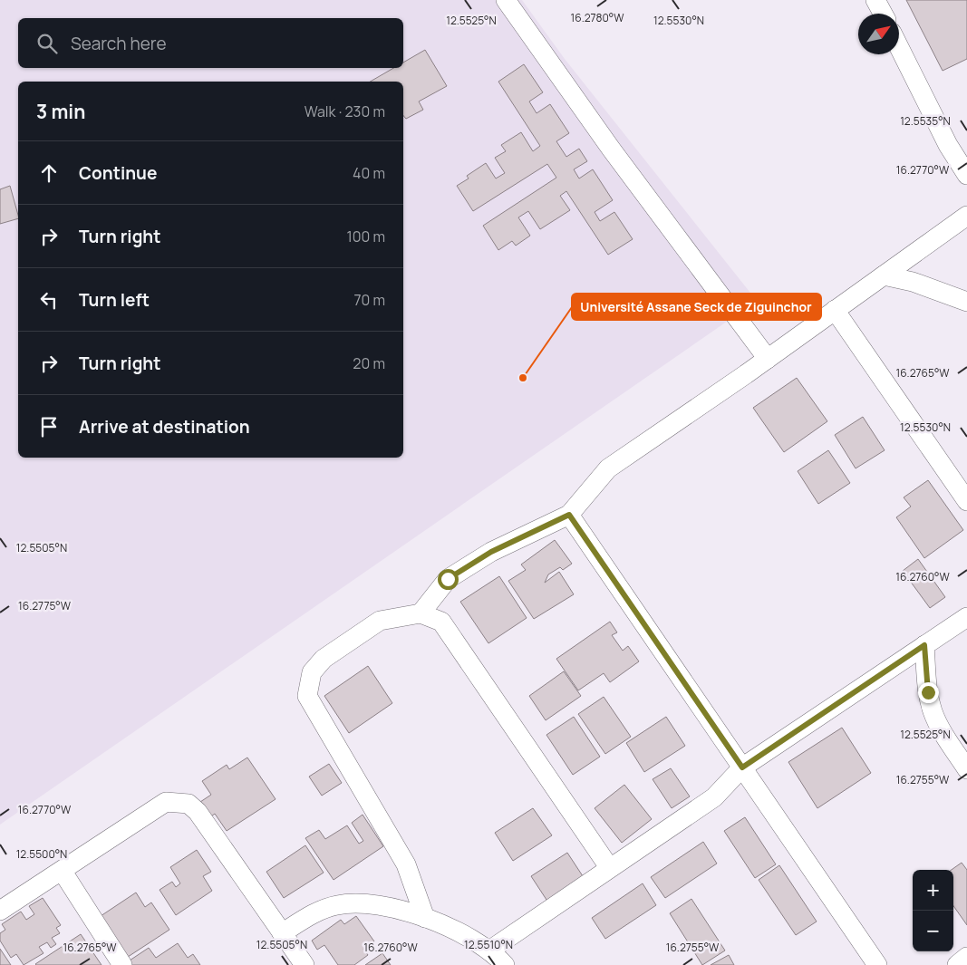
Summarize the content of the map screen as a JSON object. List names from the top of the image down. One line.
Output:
{"places":["Université Assane Seck de Ziguinchor"],"north":"top right","page":{"search":"Search here","heading":["3 min","Walk · 230 m"],"list":[["Continue","40 m"],["Turn right","100 m"],["Turn left","70 m"],["Turn right","20 m"],"Arrive at destination"],"map_buttons":["+","−"]},"coordinates":["16.2780°W","12.5530°N","12.5525°N","12.5535°N","16.2770°W","16.2765°W","12.5505°N","16.2760°W","16.2775°W","16.2755°W","12.5500°N","12.5510°N"]}
